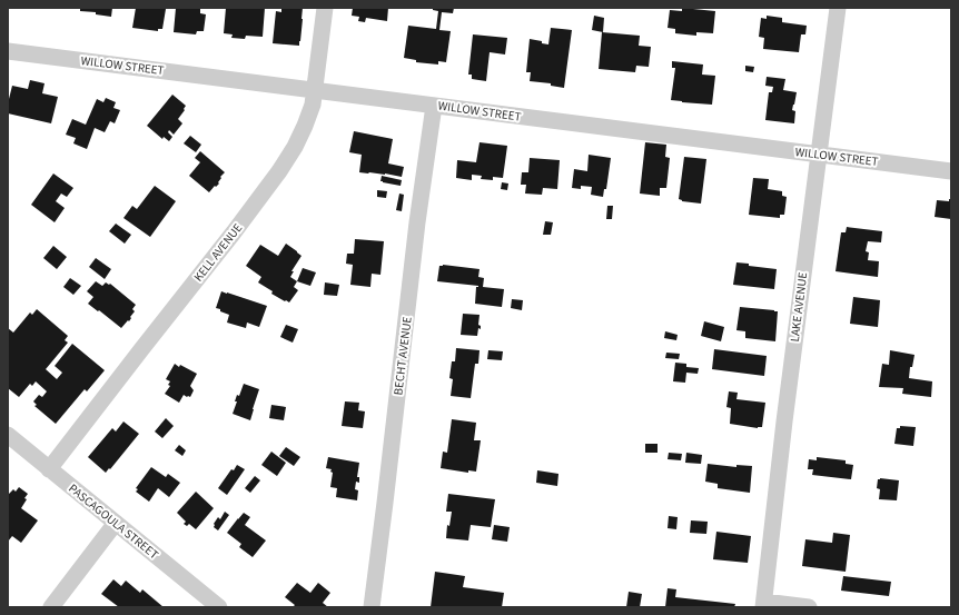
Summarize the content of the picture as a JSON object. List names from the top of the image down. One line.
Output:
{"streets":{"street":["WILLOW STREET","KELL AVENUE","LAKE AVENUE","BECHT AVENUE","PASCAGOULA STREET"]},"crossings":[["WILLOW STREET","KELL AVENUE"],["WILLOW STREET","LAKE AVENUE"],["WILLOW STREET","BECHT AVENUE"],["KELL AVENUE","PASCAGOULA STREET"]]}
